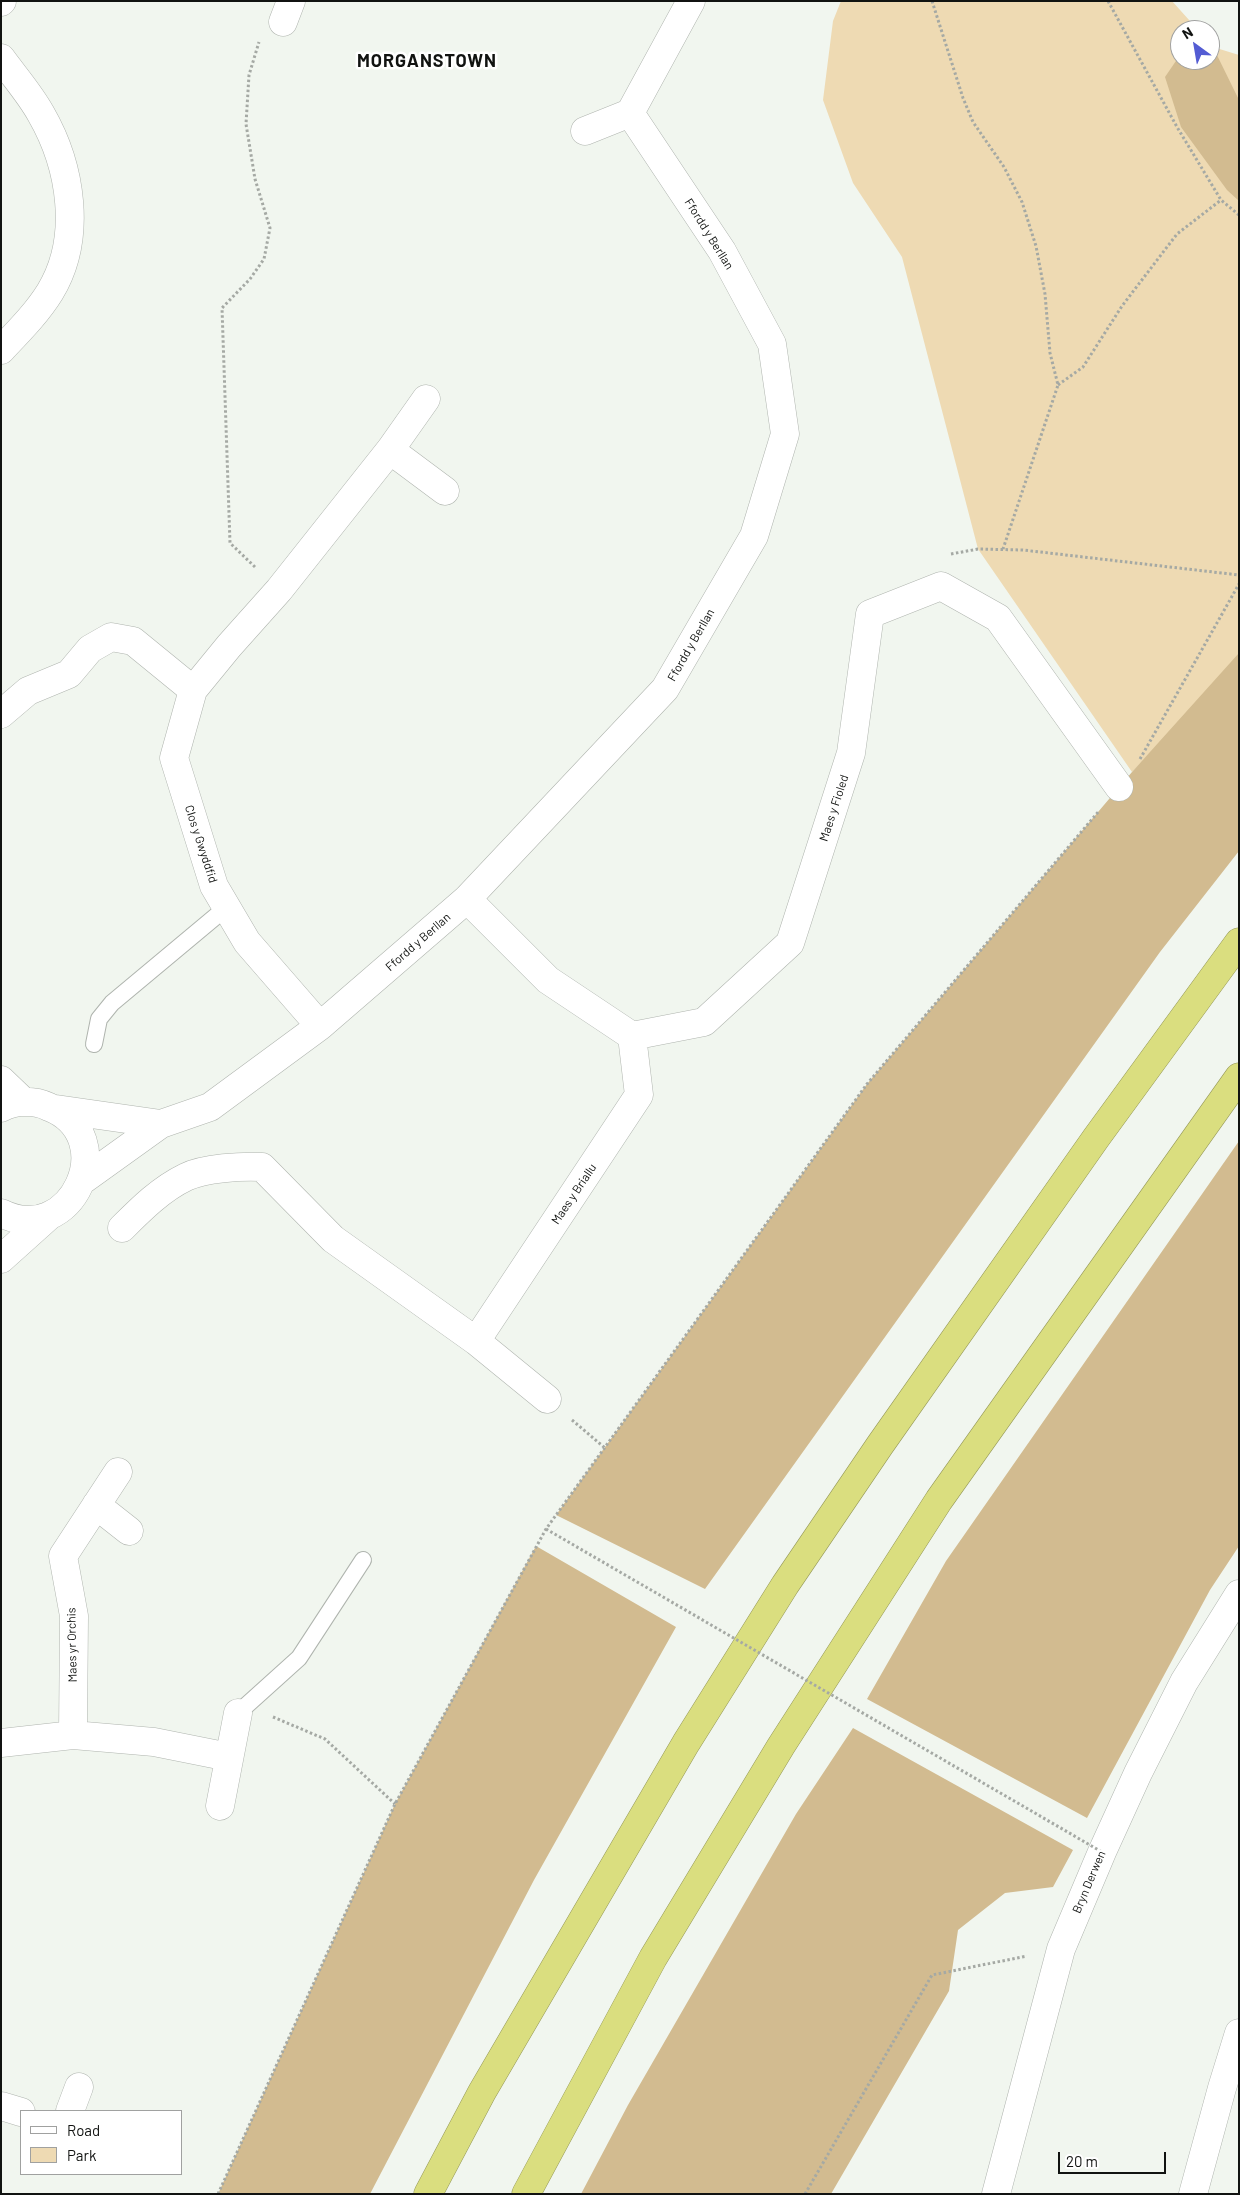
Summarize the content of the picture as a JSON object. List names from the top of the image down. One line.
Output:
{"streets":{"street":["Ffordd y Berllan","Maes y Fioled","Clos y Gwyddfid","Maes y Briallu","Maes yr Orchis","Bryn Derwen"]},"crossings":[["Ffordd y Berllan","Clos y Gwyddfid"],["Maes y Fioled","Maes y Briallu"]],"districts":["MORGANSTOWN"],"legend":["Road","Park"],"scale_bar":"20 m","north":"top left"}
